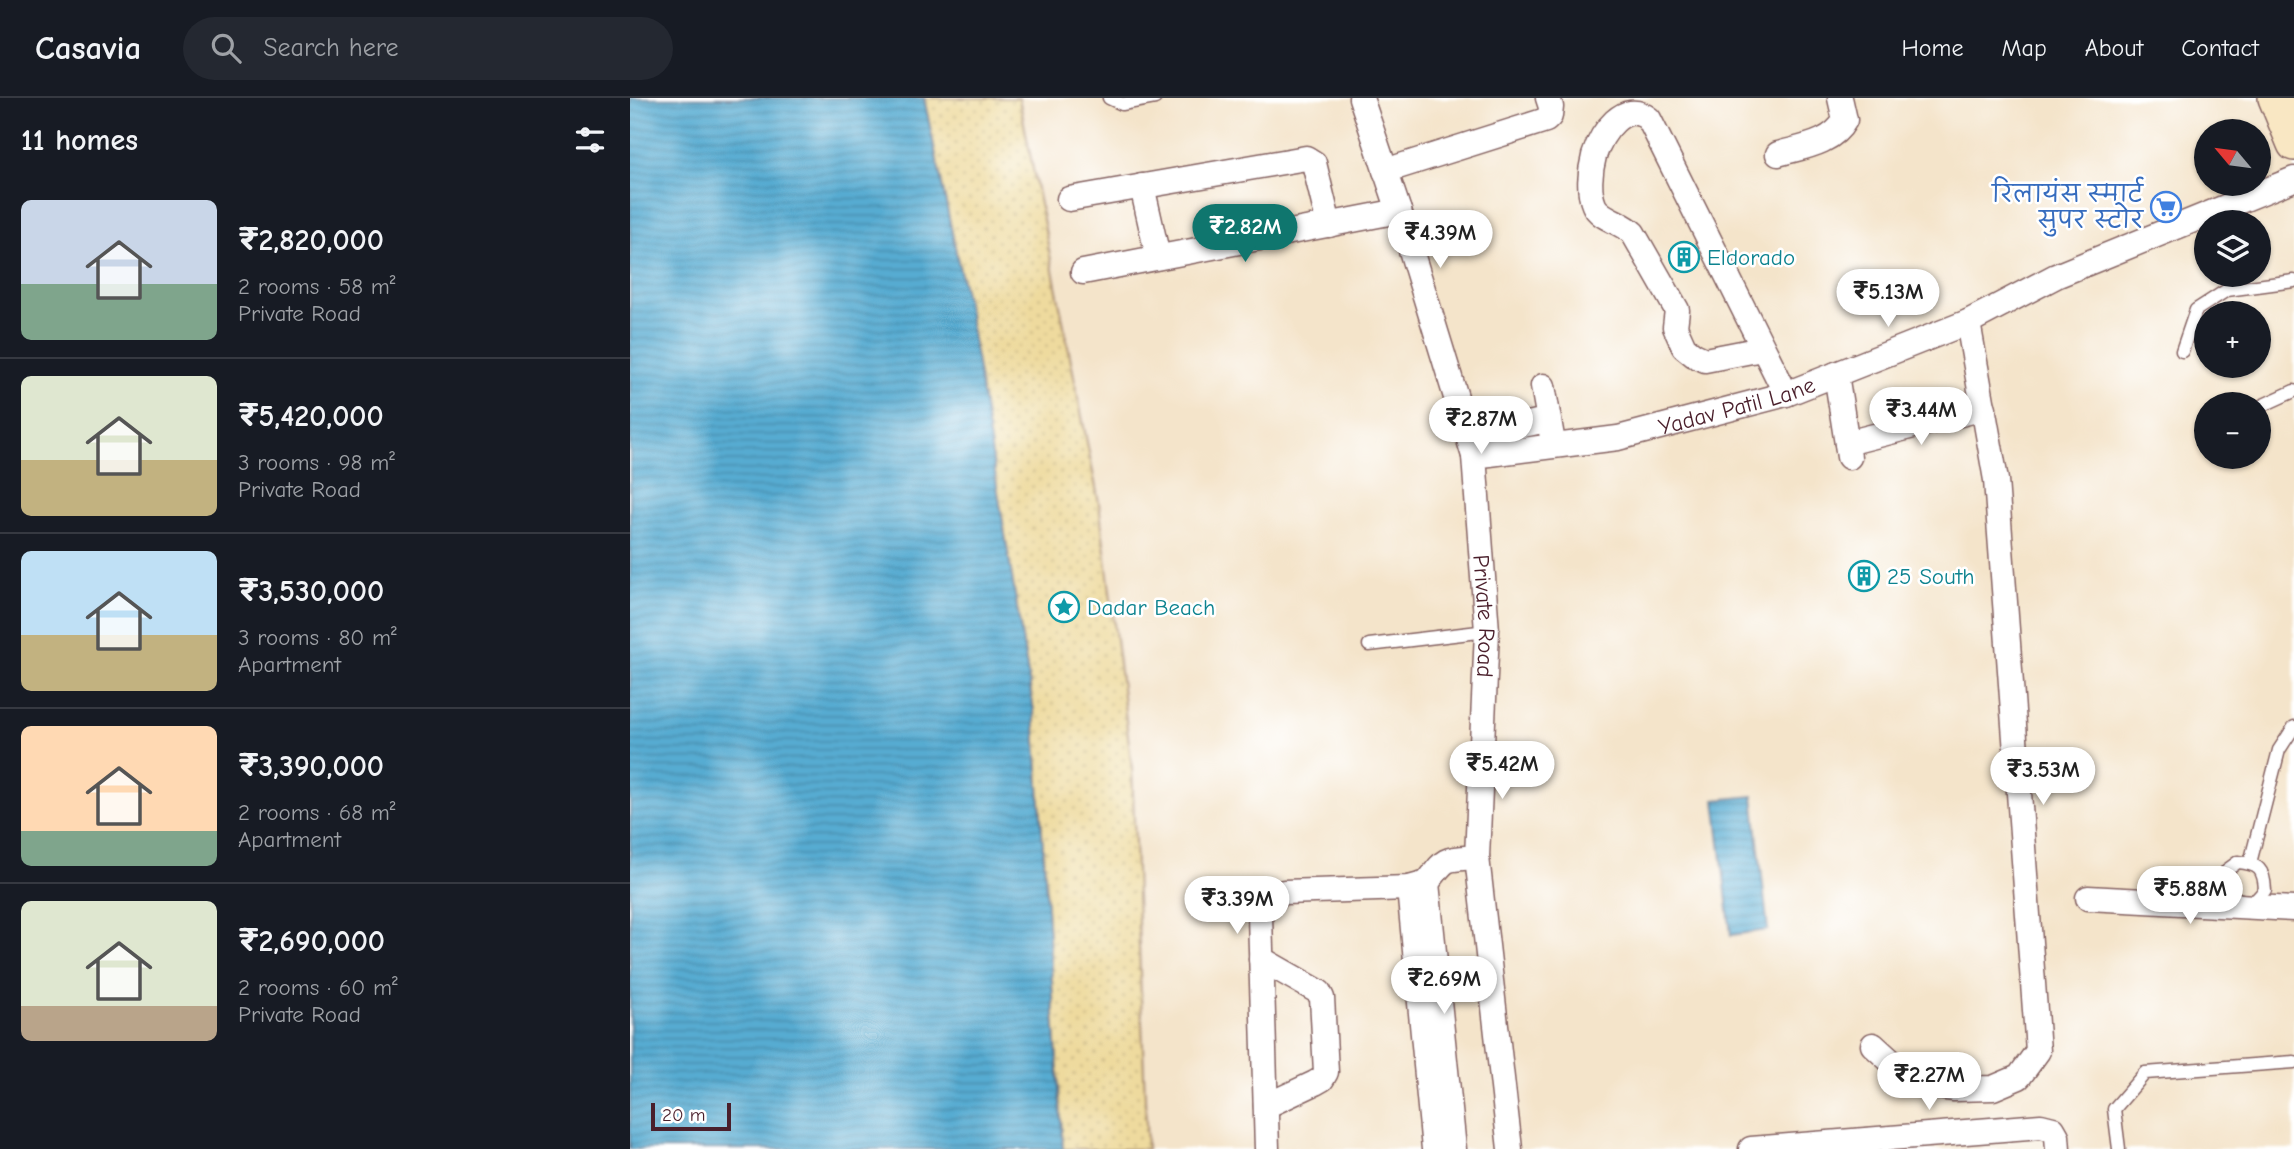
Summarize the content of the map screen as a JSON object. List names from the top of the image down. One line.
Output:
{"streets":{"street":["Yadav Patil Lane","Private Road"]},"crossings":[["Yadav Patil Lane","Private Road"]],"places":{"supermarket":["रिलायंस स्मार्ट सुपर स्टोर"],"building":["Eldorado","25 South"],"place":["Dadar Beach"]},"scale_bar":"20 m","north":"top left","page":{"header":"Casavia","search":"Search here","nav":["Home","Map","About","Contact"],"heading":"11 homes","map_buttons":["+","−"],"list":[{"name":"₹2,820,000","note":"2 rooms · 58 m² · Private Road"},{"name":"₹5,420,000","note":"3 rooms · 98 m² · Private Road"},{"name":"₹3,530,000","note":"3 rooms · 80 m² · Apartment"},{"name":"₹3,390,000","note":"2 rooms · 68 m² · Apartment"},{"name":"₹2,690,000","note":"2 rooms · 60 m² · Private Road"}],"price":["₹2.82M","₹4.39M","₹5.13M","₹3.44M","₹2.87M","₹5.42M","₹3.53M","₹5.88M","₹3.39M","₹2.69M","₹2.27M"],"scale":"20 m"}}
